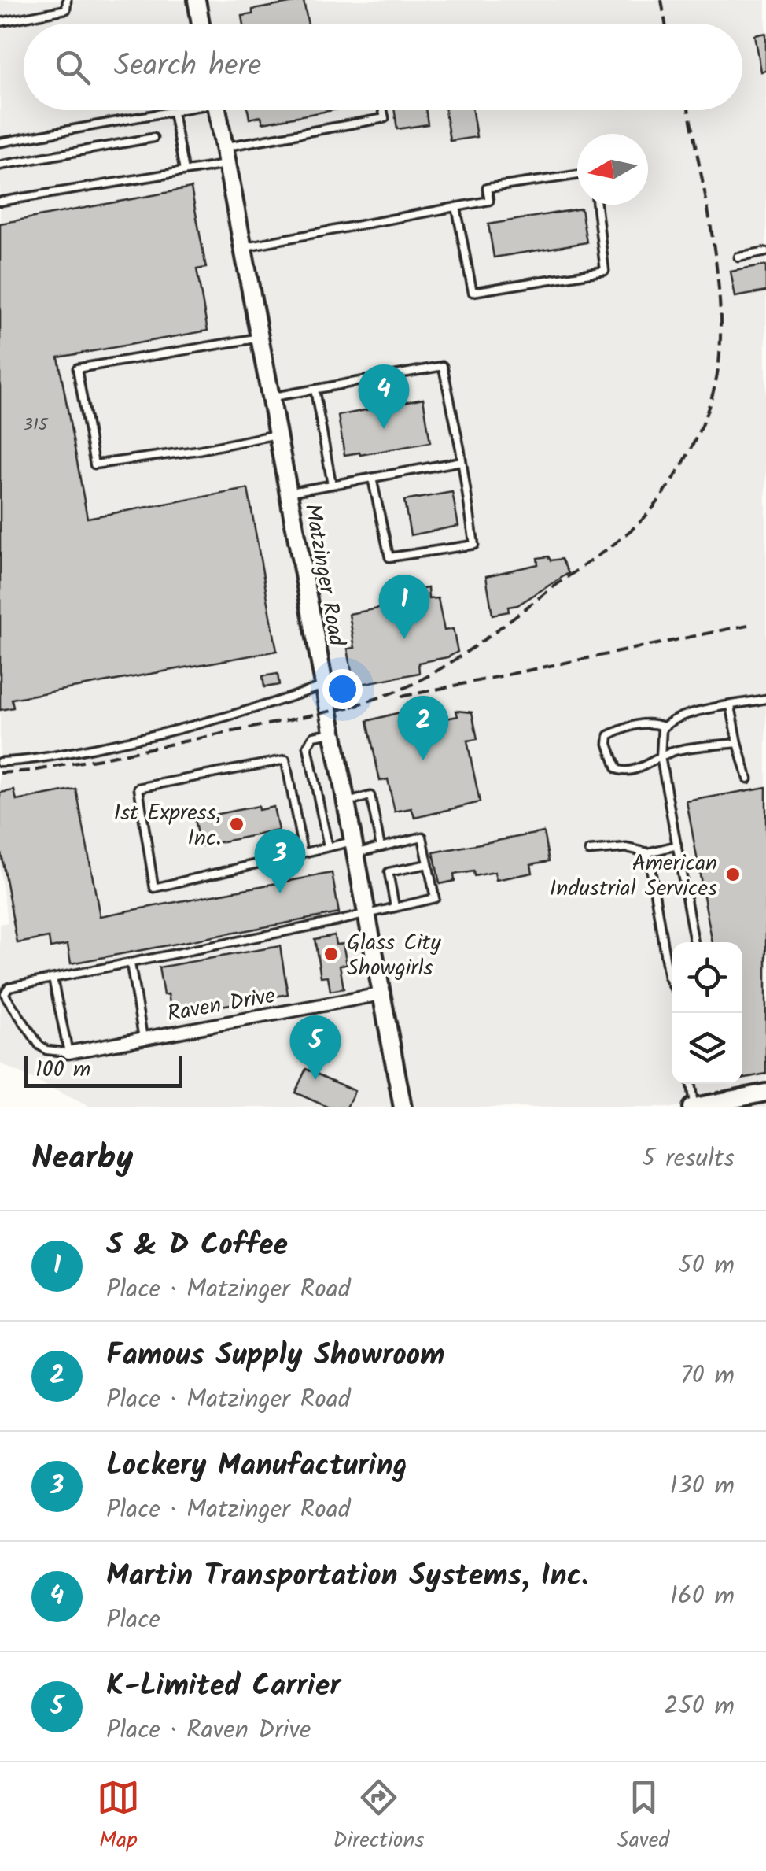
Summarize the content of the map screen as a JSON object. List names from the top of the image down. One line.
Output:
{"streets":{"street":["Matzinger Road","Raven Drive"]},"crossings":[["Matzinger Road","Raven Drive"]],"places":["1st Express, Inc.","American Industrial Services","Glass City Showgirls"],"house_numbers":["315"],"scale_bar":"100 m","north":"left","page":{"search":"Search here","pins":["4","1","2","3","5"],"scale":"100 m","heading":["Nearby","5 results"],"list":[{"mark":"1","name":"S & D Coffee","note":"Place · Matzinger Road","value":"50 m"},{"mark":"2","name":"Famous Supply Showroom","note":"Place · Matzinger Road","value":"70 m"},{"mark":"3","name":"Lockery Manufacturing","note":"Place · Matzinger Road","value":"130 m"},{"mark":"4","name":"Martin Transportation Systems, Inc.","note":"Place","value":"160 m"},{"mark":"5","name":"K-Limited Carrier","note":"Place · Raven Drive","value":"250 m"}],"nav":["Map","Directions","Saved"]}}
